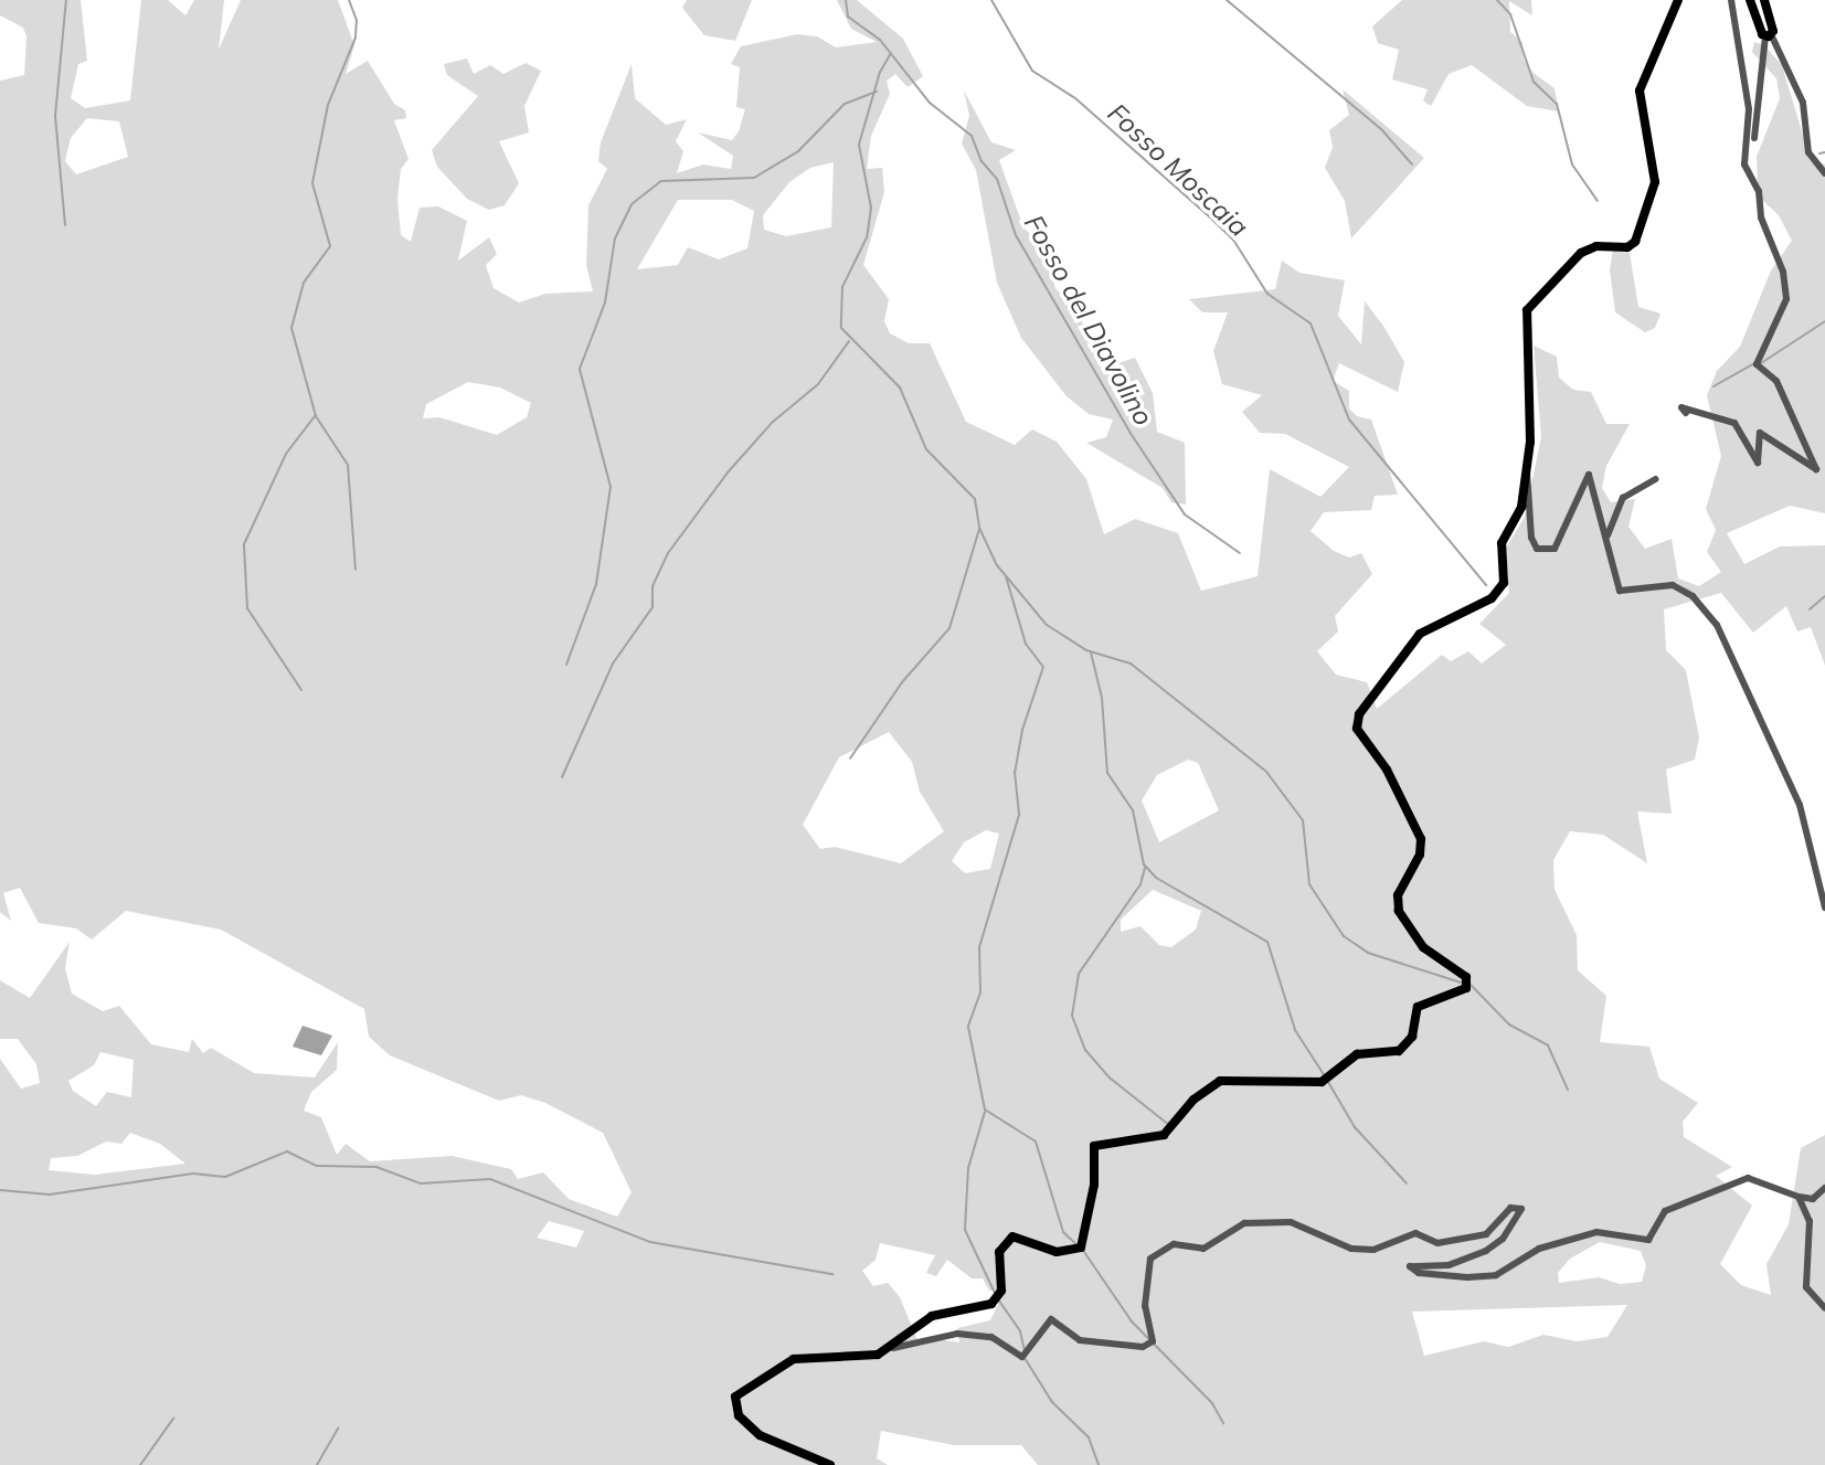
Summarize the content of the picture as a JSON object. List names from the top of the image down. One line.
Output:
{"water":["Fosso Moscaia","Fosso del Diavolino"]}
